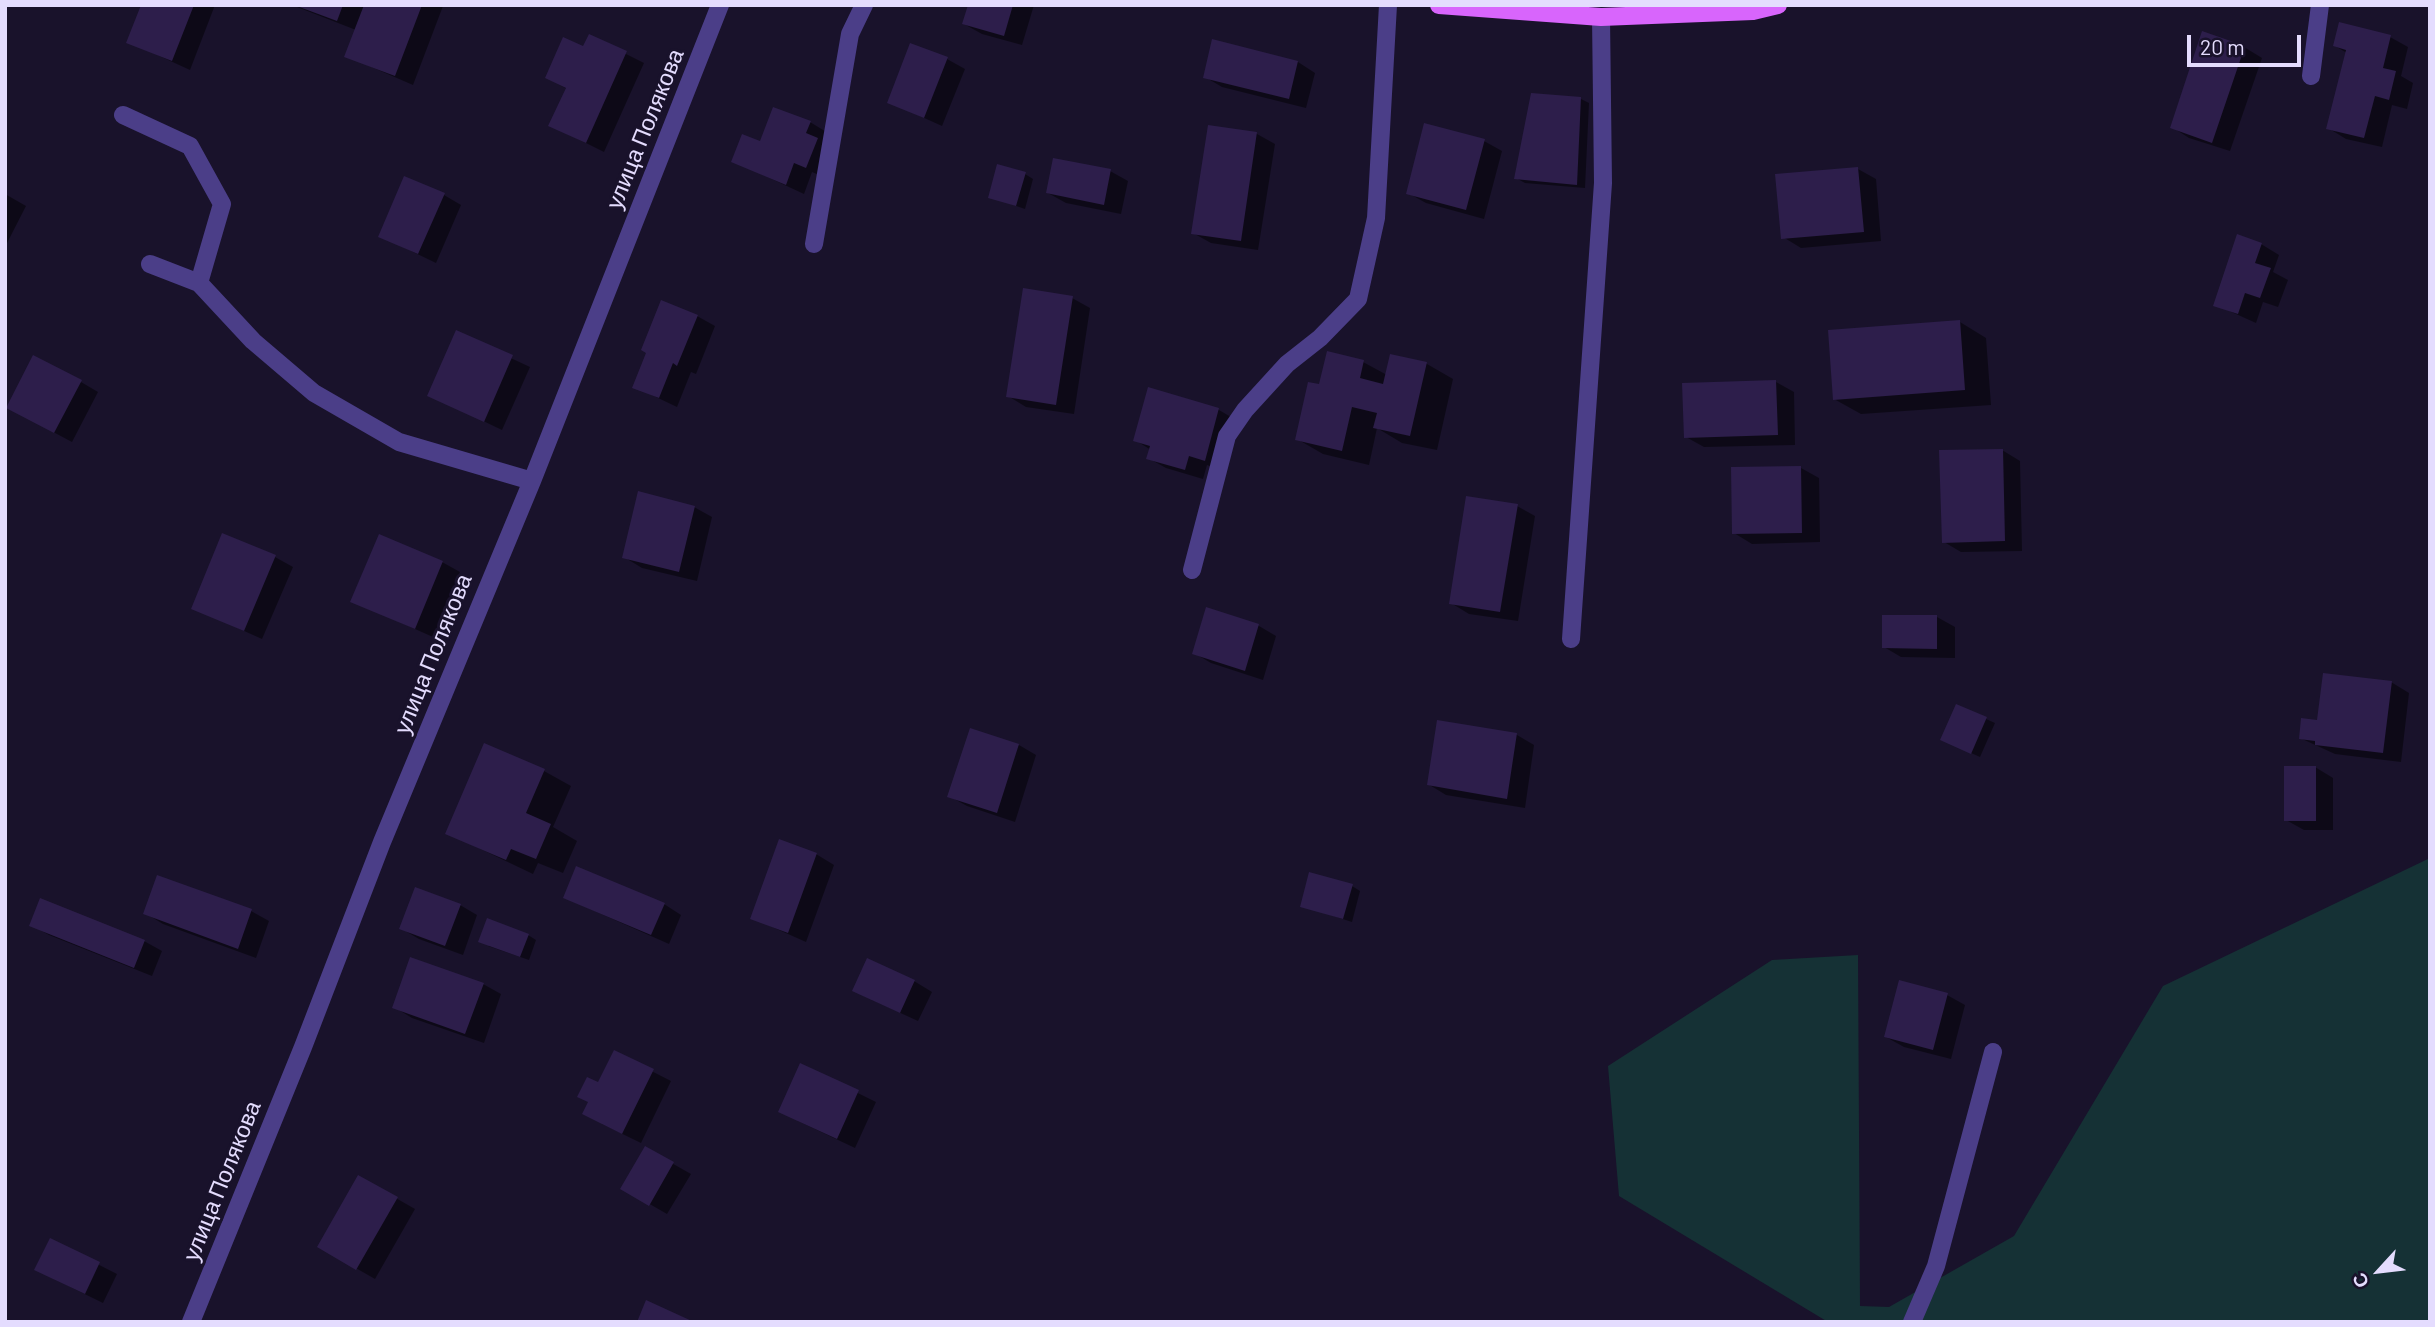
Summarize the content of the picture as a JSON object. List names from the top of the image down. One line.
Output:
{"streets":{"street":["улица Полякова"]},"scale_bar":"20 m","north":"bottom left"}
